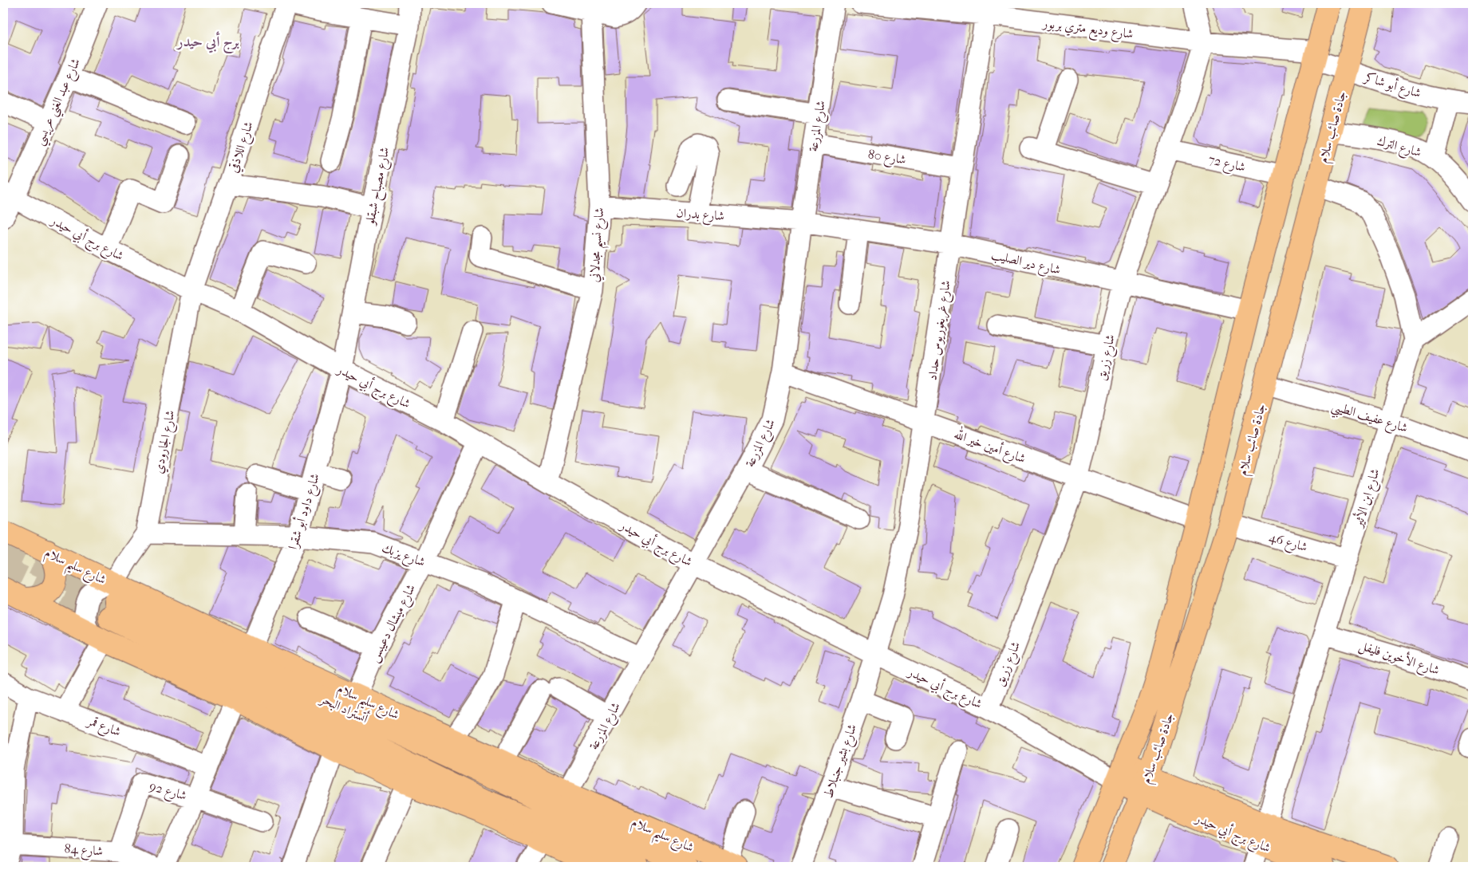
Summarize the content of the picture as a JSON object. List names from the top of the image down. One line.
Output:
{"streets":{"main road":["جادة صائب سلام","شارع برج أبي حيدر","شارع سليم سلام","أتستراد البحر"],"street":["شارع وديع متري بربور","شارع أبو شاكر","شارع عبد الغني عريسي","شارع المزرعة","شارع الترك","شارع اللاذقي","شارع 80","شارع 72","شارع مصباح شبقلو","شارع بدران","شارع نسيم مجدلاني","شارع دير الصليب","شارع غريغوريوس حداد","شارع زريق","شارع عفيف الطيبي","شارع الجارودي","شارع أمين خير الله","شارع ابن الأثير","شارع داود أبو شقرا","شارع 46","شارع يزبك","شارع ميشال دعيبس","شارع الأخوين فليفل","شارع قمر","شارع بشير جنبلاط","شارع 92","شارع 84"]},"crossings":[["شارع وديع متري بربور","شارع أبو شاكر"],["شارع وديع متري بربور","جادة صائب سلام"],["شارع وديع متري بربور","شارع غريغوريوس حداد"],["شارع وديع متري بربور","شارع زريق"],["شارع أبو شاكر","جادة صائب سلام"],["شارع عبد الغني عريسي","شارع برج أبي حيدر"],["شارع المزرعة","شارع 80"],["شارع المزرعة","شارع بدران"],["شارع المزرعة","شارع برج أبي حيدر"],["شارع المزرعة","شارع دير الصليب"],["شارع المزرعة","شارع أمين خير الله"],["شارع المزرعة","شارع يزبك"],["شارع المزرعة","شارع سليم سلام"],["جادة صائب سلام","شارع الترك"],["جادة صائب سلام","شارع 72"],["جادة صائب سلام","شارع برج أبي حيدر"],["جادة صائب سلام","شارع دير الصليب"],["جادة صائب سلام","شارع عفيف الطيبي"],["جادة صائب سلام","شارع أمين خير الله"],["جادة صائب سلام","شارع ابن الأثير"],["جادة صائب سلام","شارع 46"],["شارع اللاذقي","شارع برج أبي حيدر"],["شارع اللاذقي","شارع الجارودي"],["شارع 80","شارع غريغوريوس حداد"],["شارع 72","شارع زريق"],["شارع مصباح شبقلو","شارع برج أبي حيدر"],["شارع مصباح شبقلو","شارع داود أبو شقرا"],["شارع بدران","شارع نسيم مجدلاني"],["شارع بدران","شارع دير الصليب"],["شارع برج أبي حيدر","شارع نسيم مجدلاني"],["شارع برج أبي حيدر","شارع غريغوريوس حداد"],["شارع برج أبي حيدر","شارع زريق"],["شارع برج أبي حيدر","شارع الجارودي"],["شارع برج أبي حيدر","شارع ابن الأثير"],["شارع برج أبي حيدر","شارع داود أبو شقرا"],["شارع برج أبي حيدر","شارع ميشال دعيبس"],["شارع برج أبي حيدر","شارع بشير جنبلاط"],["شارع دير الصليب","شارع غريغوريوس حداد"],["شارع دير الصليب","شارع زريق"],["شارع غريغوريوس حداد","شارع أمين خير الله"],["شارع غريغوريوس حداد","شارع بشير جنبلاط"],["شارع زريق","شارع أمين خير الله"],["شارع عفيف الطيبي","شارع ابن الأثير"],["شارع الجارودي","شارع يزبك"],["شارع الجارودي","شارع سليم سلام"],["شارع الجارودي","أتستراد البحر"],["شارع ابن الأثير","شارع 46"],["شارع ابن الأثير","شارع الأخوين فليفل"],["شارع داود أبو شقرا","شارع يزبك"],["شارع داود أبو شقرا","شارع سليم سلام"],["شارع يزبك","شارع ميشال دعيبس"],["شارع سليم سلام","شارع ميشال دعيبس"],["شارع سليم سلام","أتستراد البحر"],["شارع 92","شارع 84"]],"districts":["برج أبي حيدر"]}
